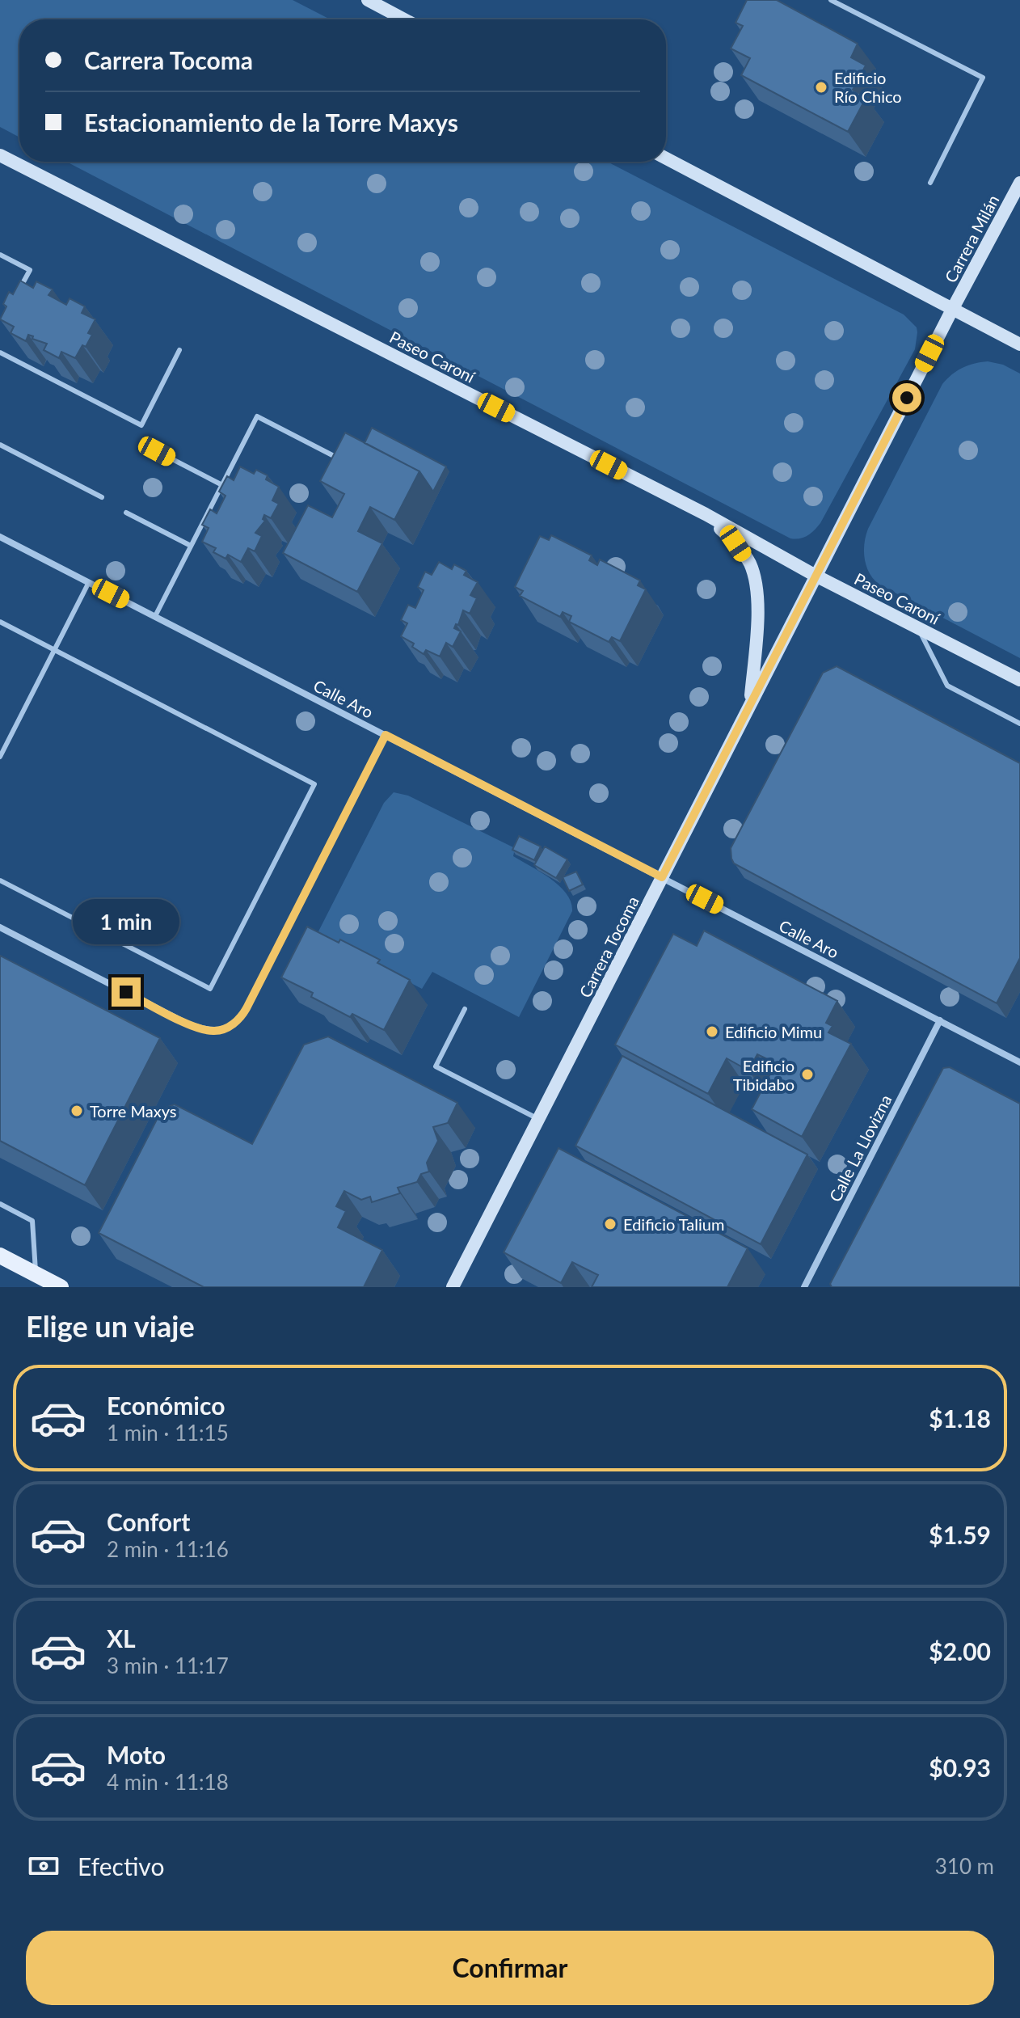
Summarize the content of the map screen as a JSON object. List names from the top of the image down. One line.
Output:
{"streets":{"street":["Carrera Milán","Paseo Caroní","Calle Aro","Carrera Tocoma","Calle La Llovizna"]},"crossings":[["Carrera Milán","Carrera Tocoma"],["Paseo Caroní","Carrera Tocoma"],["Calle Aro","Carrera Tocoma"],["Calle Aro","Calle La Llovizna"]],"places":["Edificio Río Chico","Edificio Mimu","Edificio Tibidabo","Torre Maxys","Edificio Talium"],"page":{"banner":["Carrera Tocoma","Estacionamiento de la Torre Maxys"],"bubble":"1 min","heading":"Elige un viaje","list":[{"name":"Económico","note":"1 min · 11:15","value":"$1.18"},{"name":"Confort","note":"2 min · 11:16","value":"$1.59"},{"name":"XL","note":"3 min · 11:17","value":"$2.00"},{"name":"Moto","note":"4 min · 11:18","value":"$0.93"}],"pay":["Efectivo","310 m"],"buttons":"Confirmar"}}
